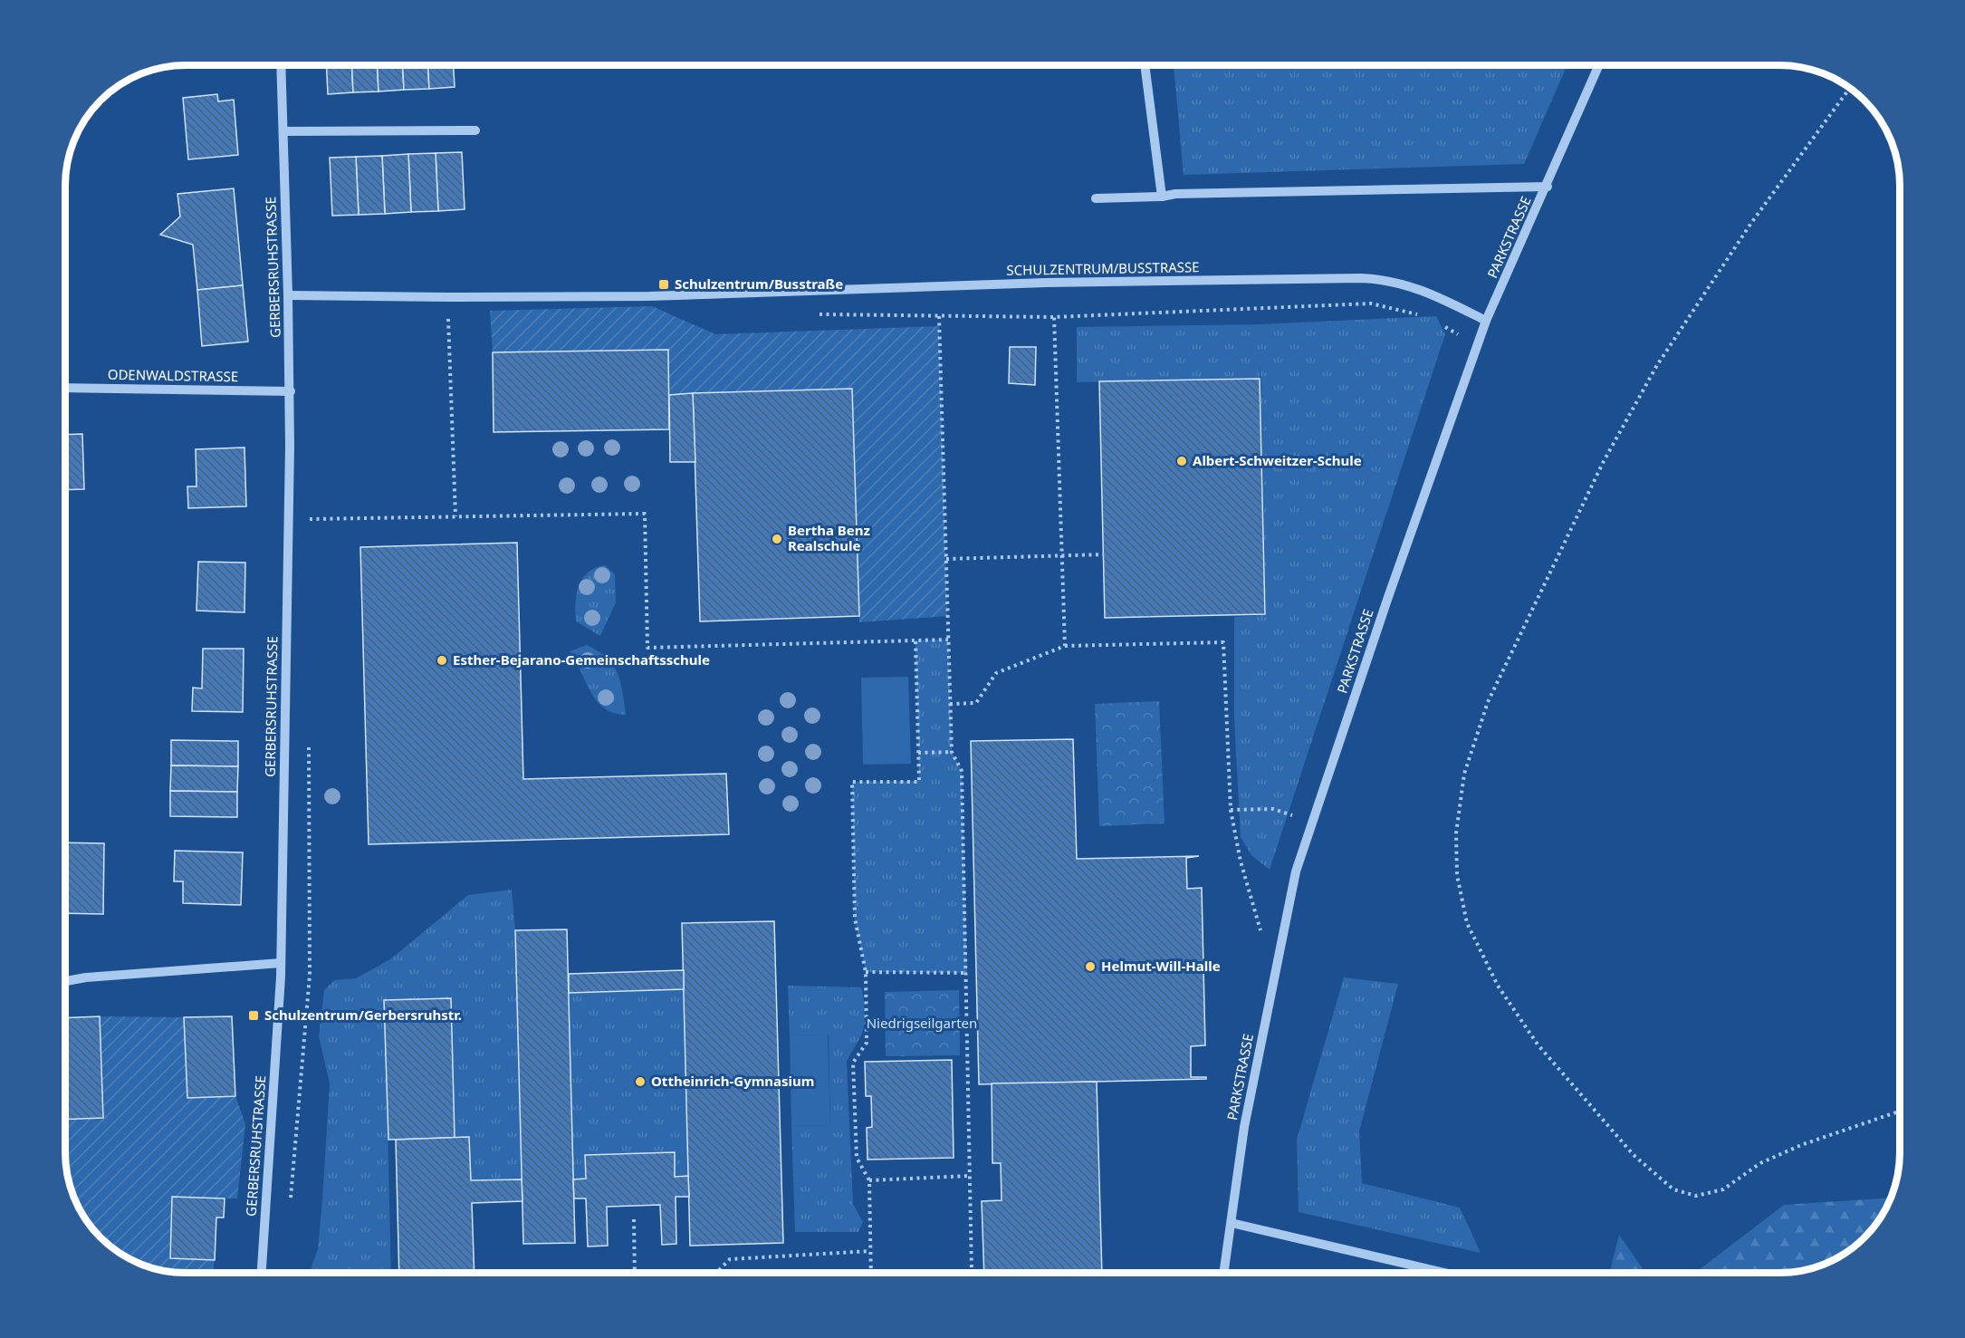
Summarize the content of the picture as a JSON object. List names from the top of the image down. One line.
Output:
{"streets":{"street":["PARKSTRASSE","GERBERSRUHSTRASSE","SCHULZENTRUM/BUSSTRASSE","ODENWALDSTRASSE"]},"crossings":[["PARKSTRASSE","SCHULZENTRUM/BUSSTRASSE"],["GERBERSRUHSTRASSE","SCHULZENTRUM/BUSSTRASSE"],["GERBERSRUHSTRASSE","ODENWALDSTRASSE"]],"parks":["Niedrigseilgarten"],"places":{"transit":["Schulzentrum/Busstraße","Schulzentrum/Gerbersruhstr."],"other":["Albert-Schweitzer-Schule","Bertha Benz Realschule","Esther-Bejarano-Gemeinschaftsschule","Helmut-Will-Halle","Ottheinrich-Gymnasium"]}}
